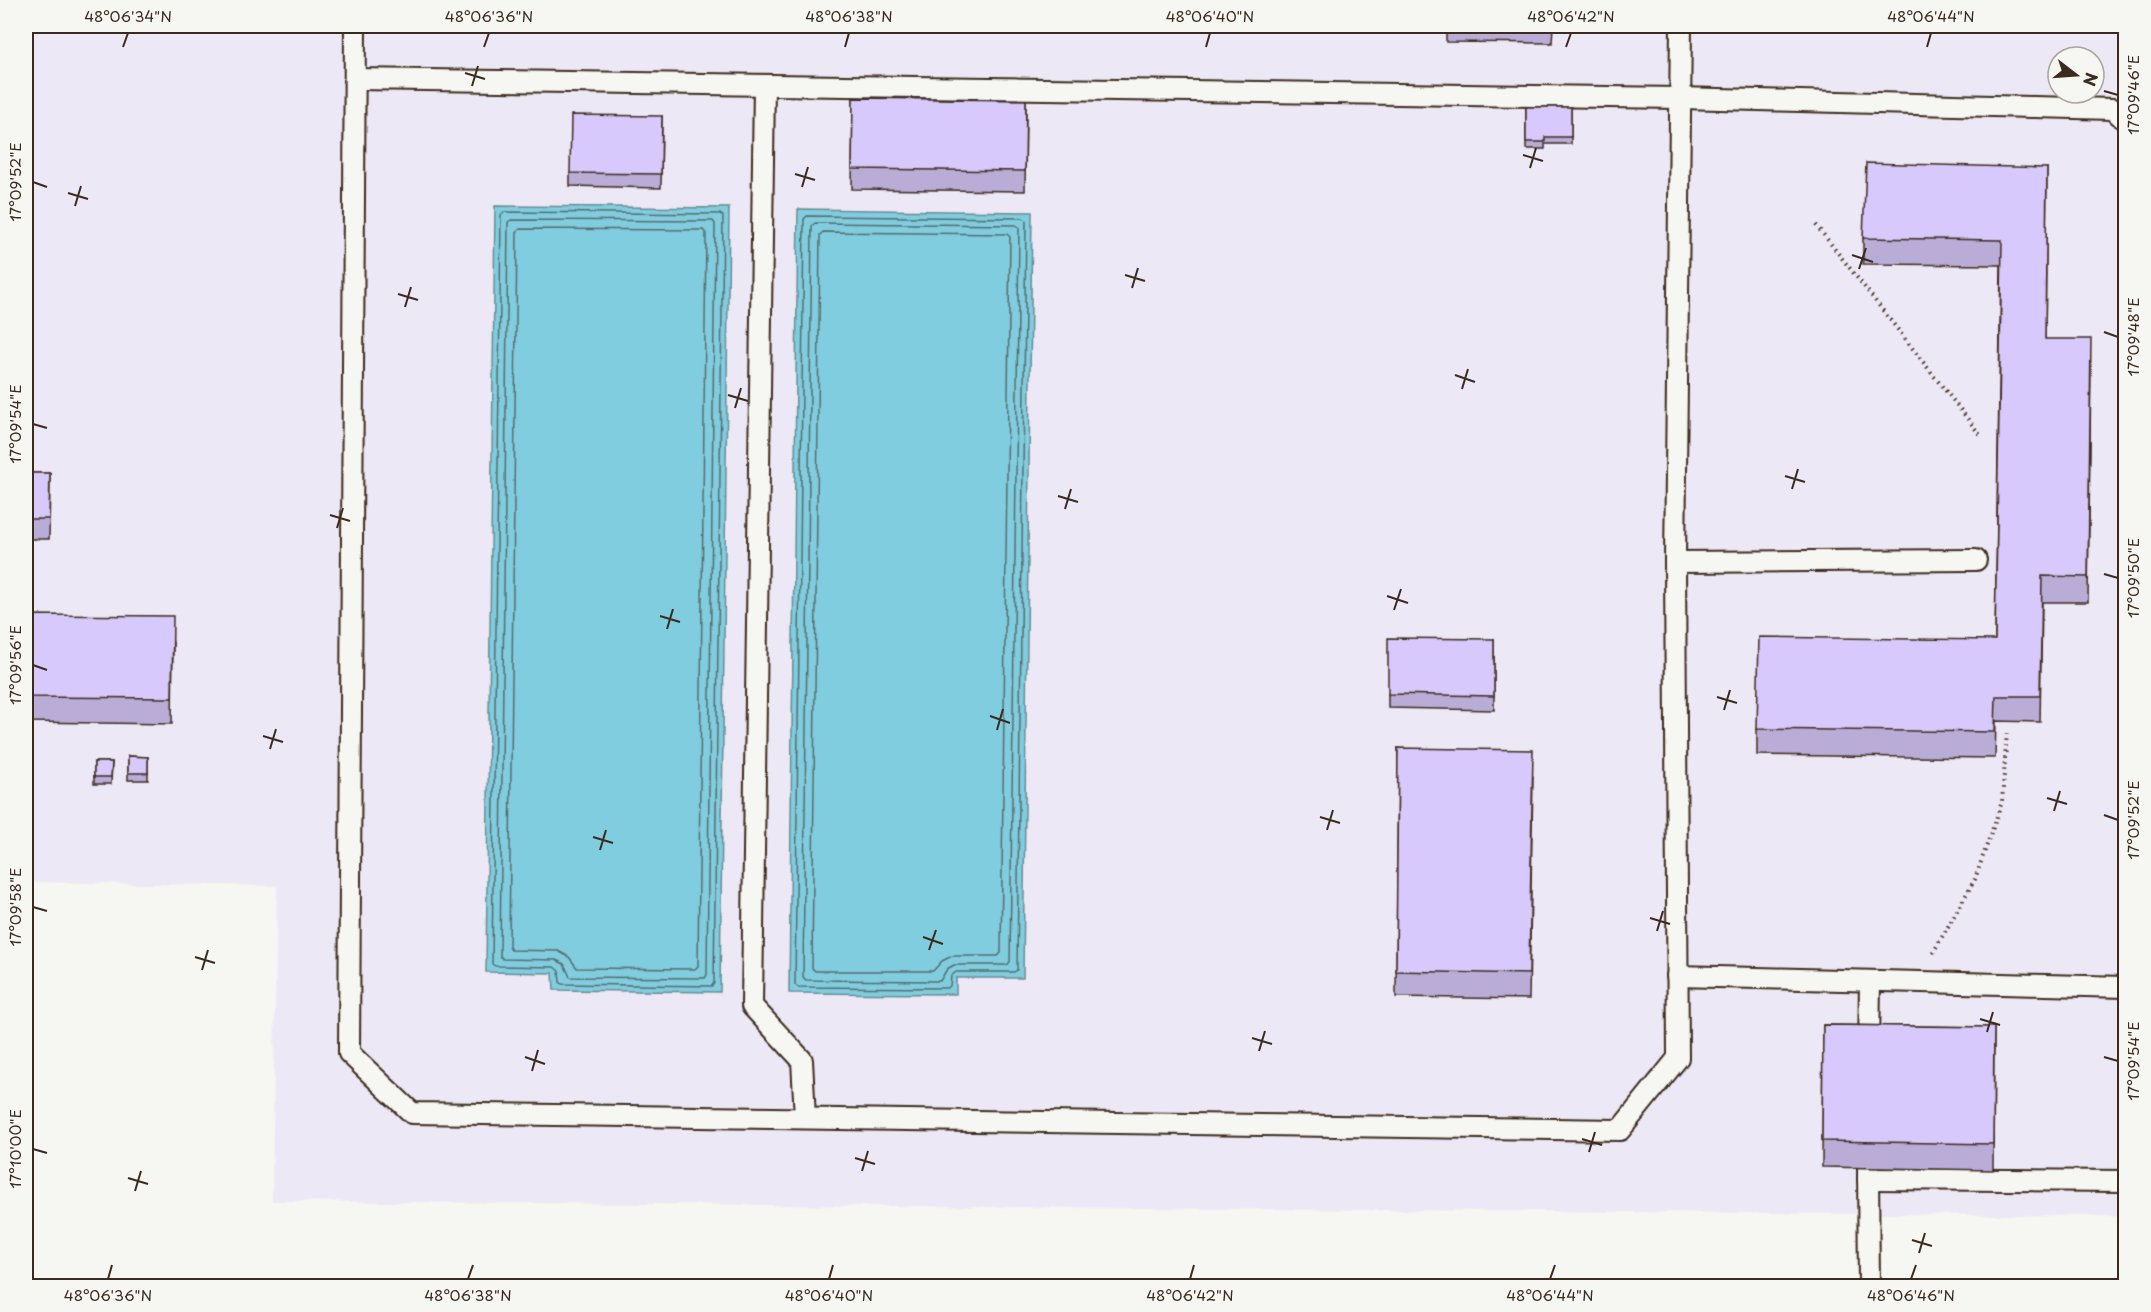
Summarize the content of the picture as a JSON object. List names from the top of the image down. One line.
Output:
{"north":"right","coordinates":["48°06'34\"N","48°06'36\"N","48°06'38\"N","48°06'40\"N","48°06'42\"N","48°06'44\"N","17°09'46\"E","17°09'52\"E","17°09'48\"E","17°09'54\"E","17°09'50\"E","17°09'56\"E","17°09'58\"E","17°10'00\"E","48°06'46\"N"]}
